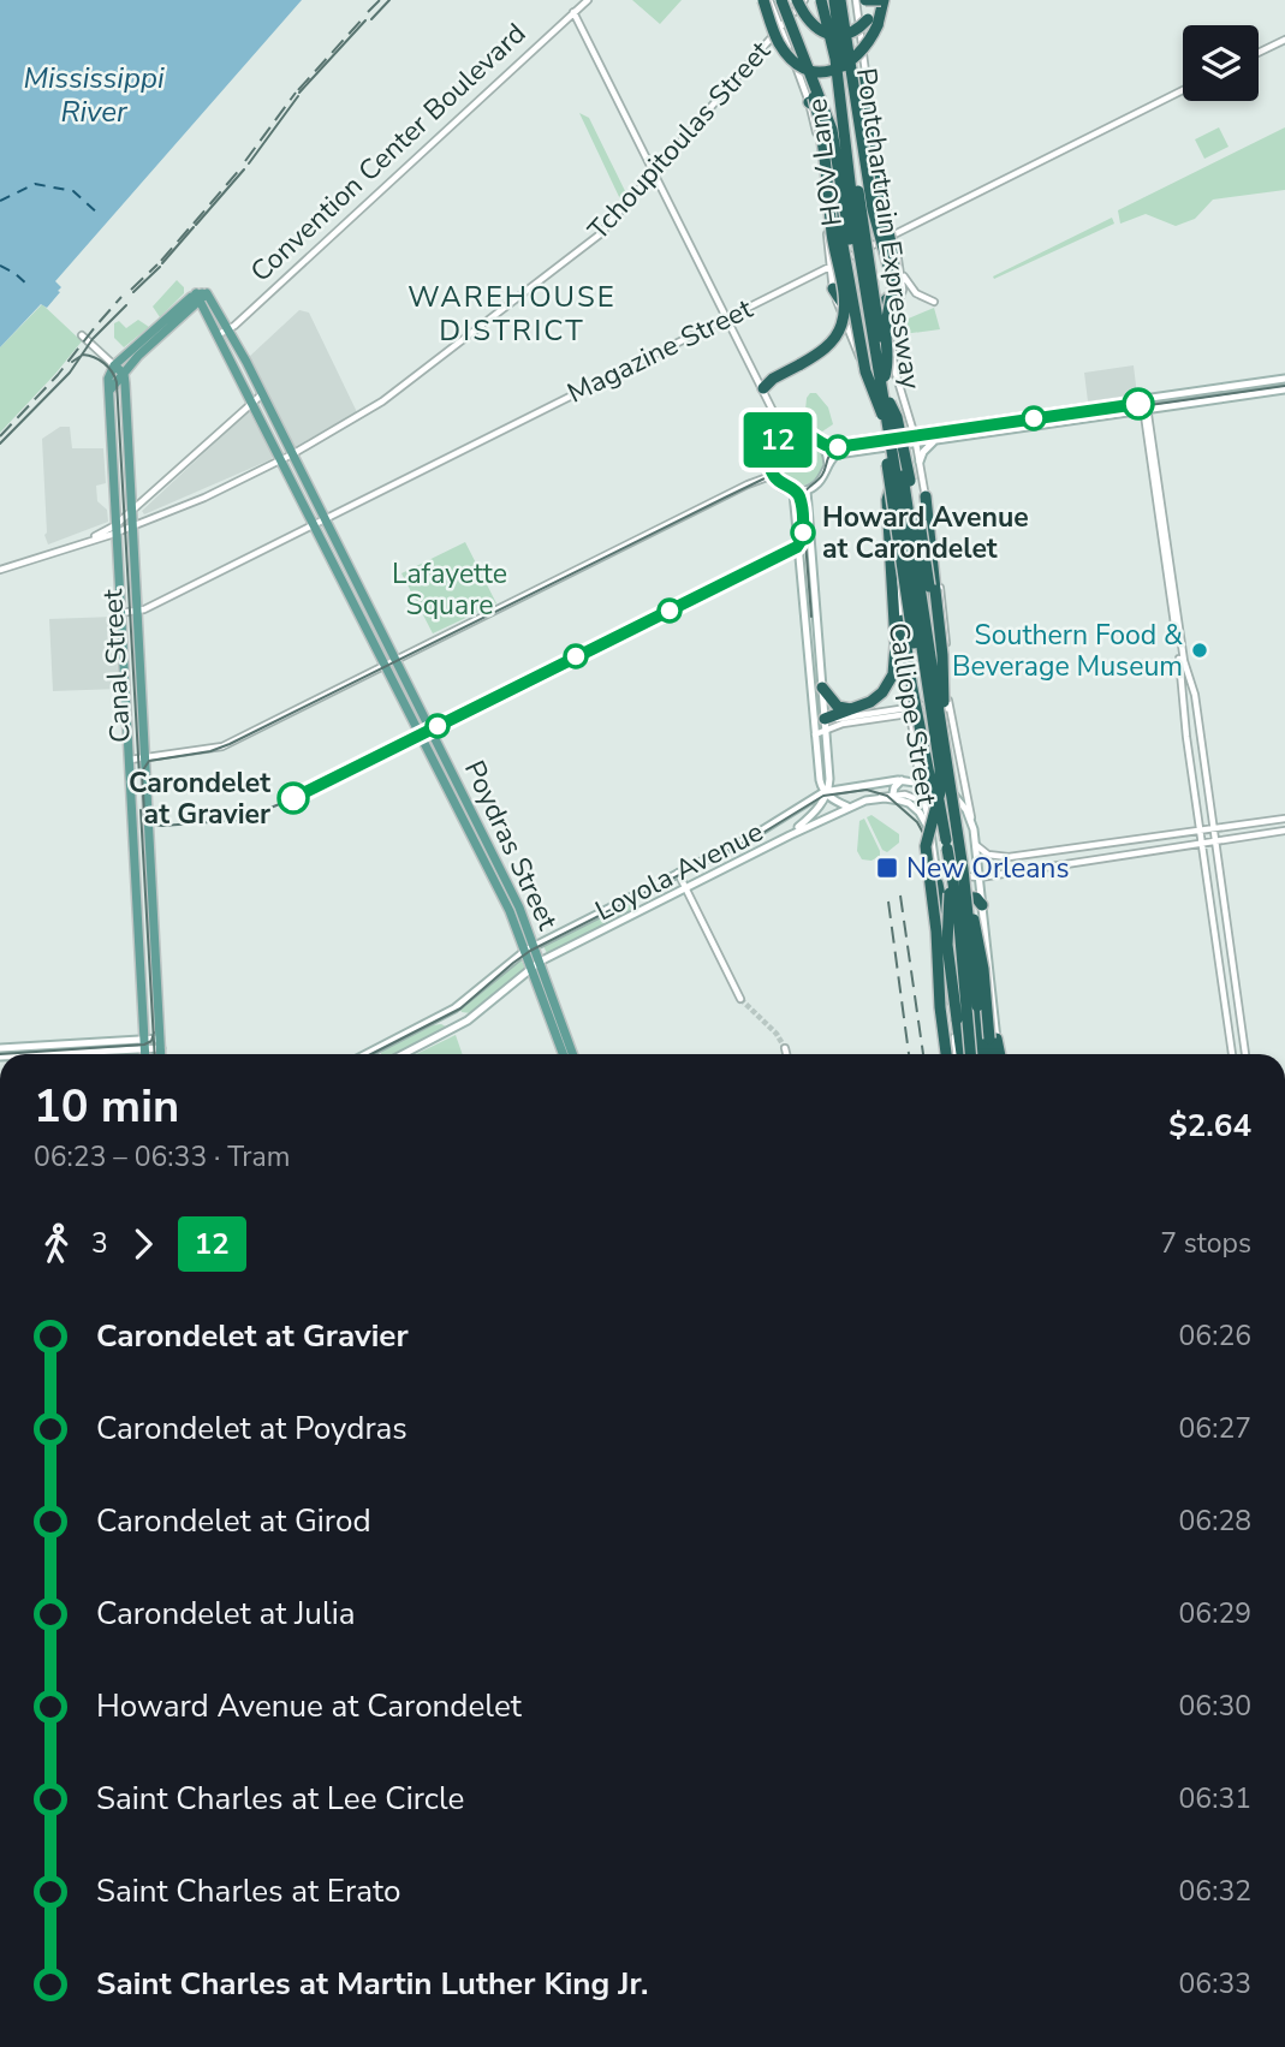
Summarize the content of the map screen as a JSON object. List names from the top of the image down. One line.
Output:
{"streets":{"highway":["HOV Lane","Pontchartrain Expressway"],"main road":["Canal Street","Calliope Street","Poydras Street","Loyola Avenue"],"street":["Tchoupitoulas Street","Convention Center Boulevard","Magazine Street"]},"crossings":[["Tchoupitoulas Street","Canal Street"],["Tchoupitoulas Street","Calliope Street"],["Tchoupitoulas Street","Poydras Street"],["Convention Center Boulevard","Poydras Street"],["Magazine Street","Canal Street"],["Magazine Street","Calliope Street"],["Magazine Street","Poydras Street"],["Calliope Street","Loyola Avenue"],["Poydras Street","Loyola Avenue"]],"districts":["WAREHOUSE DISTRICT"],"water":["Mississippi River"],"parks":["Lafayette Square"],"places":{"other":["Howard Avenue at Carondelet","Southern Food & Beverage Museum","Carondelet at Gravier"],"transit":["New Orleans"]},"lines":["tram line 12"],"page":{"on_map":"12","heading":["10 min","06:23 – 06:33 · Tram","$2.64"],"legs":["3","12","7 stops"],"list":[{"name":"Carondelet at Gravier","value":"06:26"},{"name":"Carondelet at Poydras","value":"06:27"},{"name":"Carondelet at Girod","value":"06:28"},{"name":"Carondelet at Julia","value":"06:29"},{"name":"Howard Avenue at Carondelet","value":"06:30"},{"name":"Saint Charles at Lee Circle","value":"06:31"},{"name":"Saint Charles at Erato","value":"06:32"},{"name":"Saint Charles at Martin Luther King Jr.","value":"06:33"}]}}
